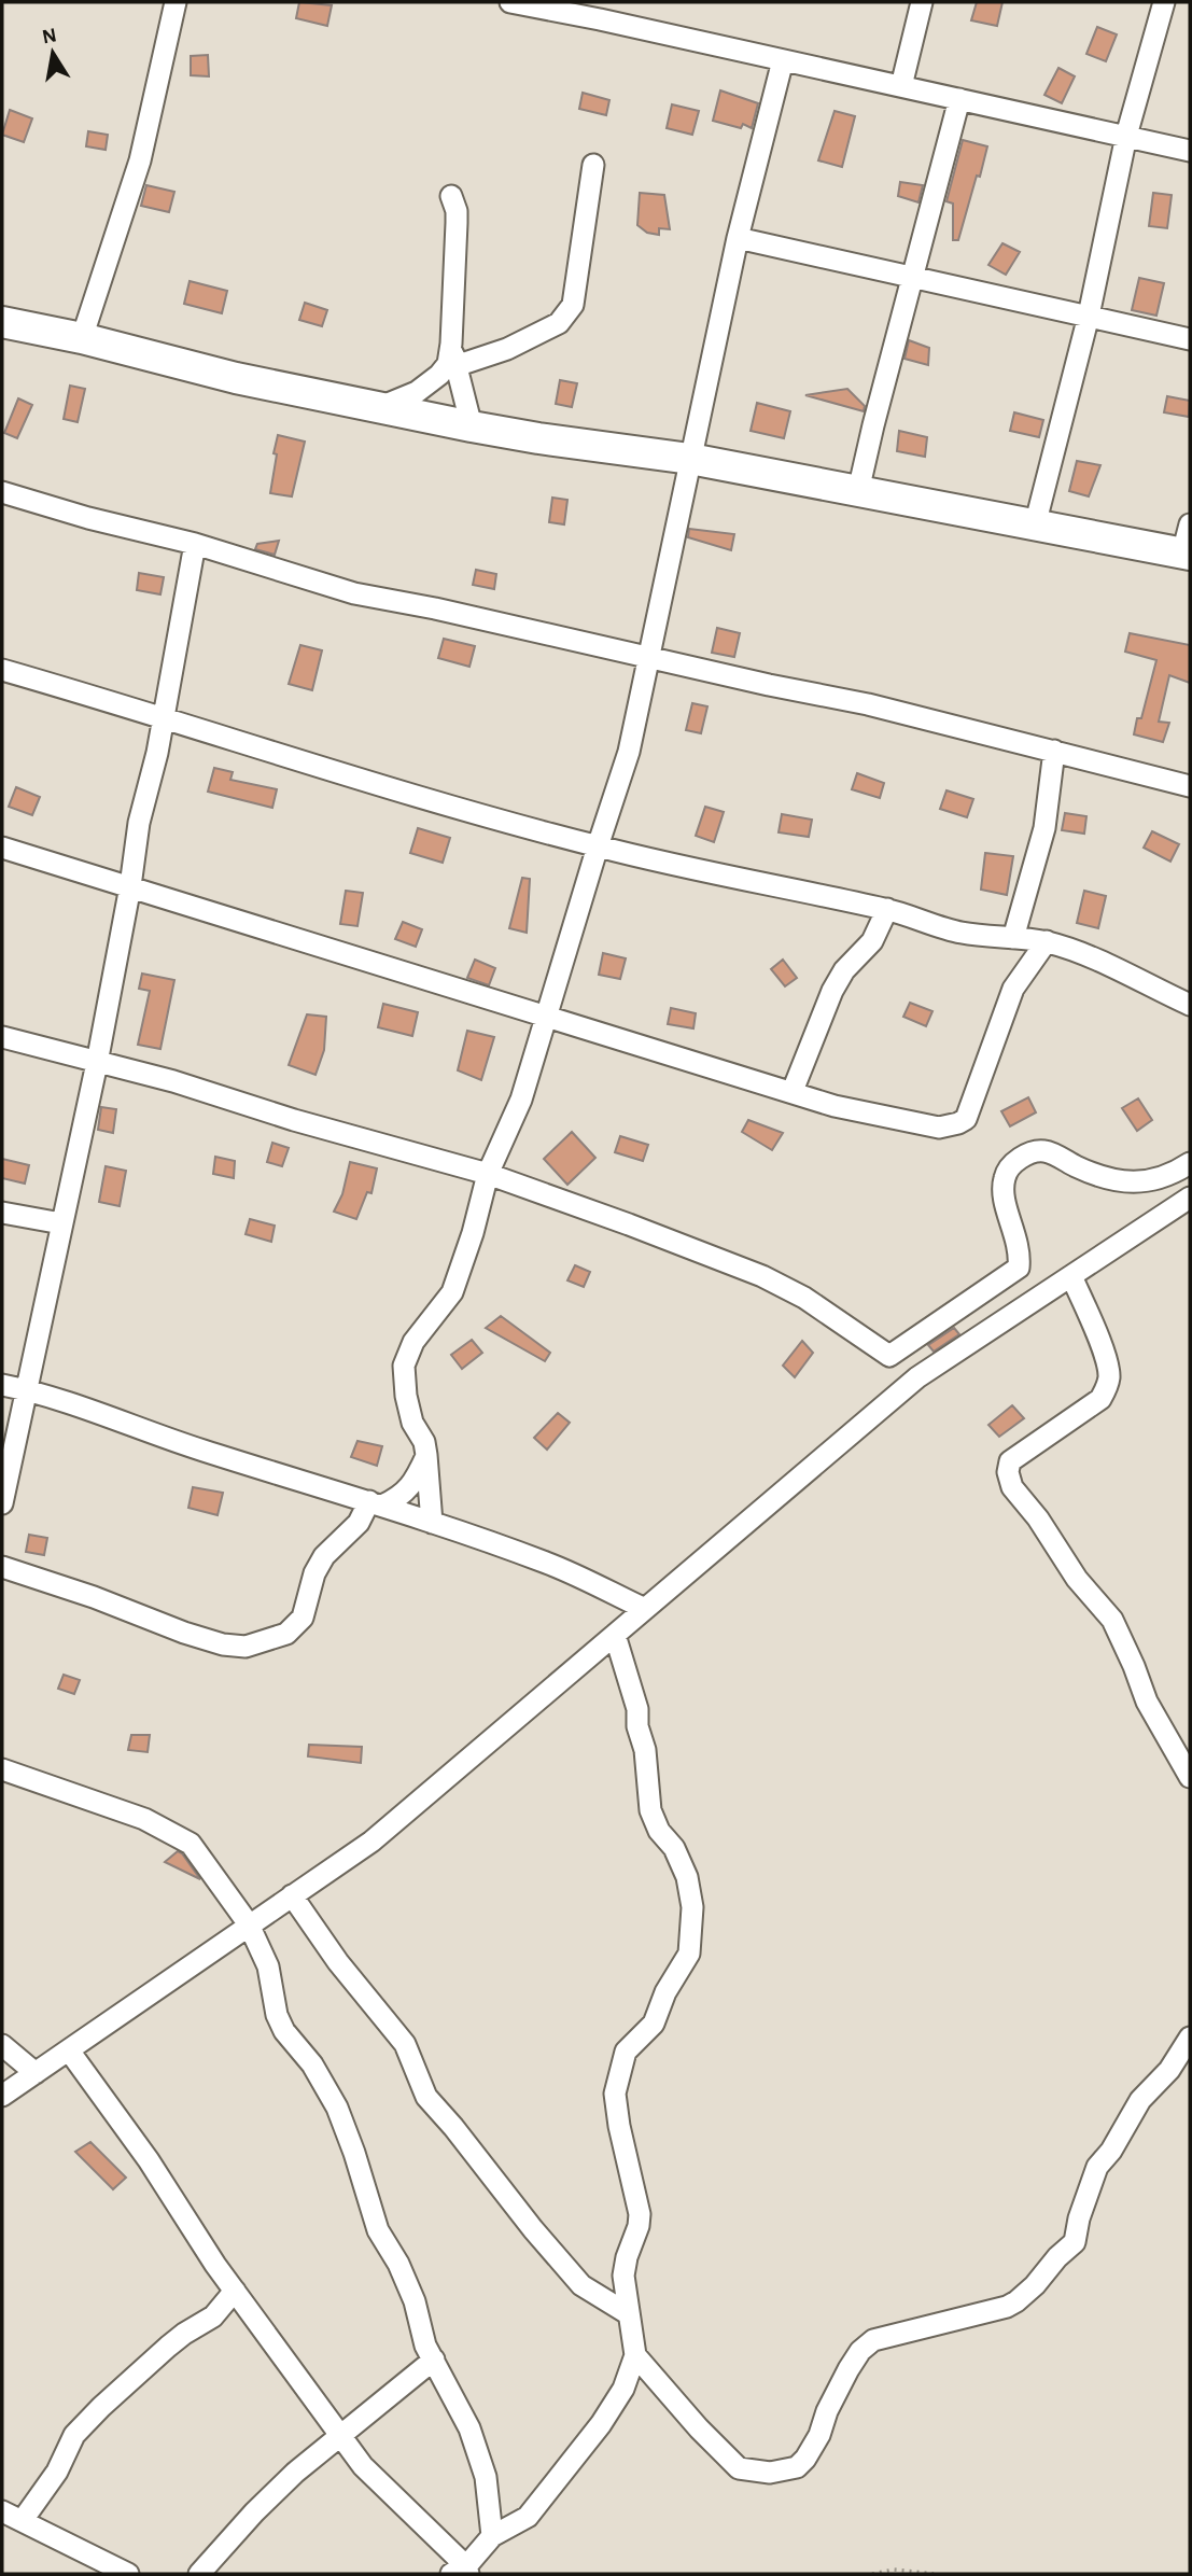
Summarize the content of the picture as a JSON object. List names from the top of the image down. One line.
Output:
{"north":"top"}
